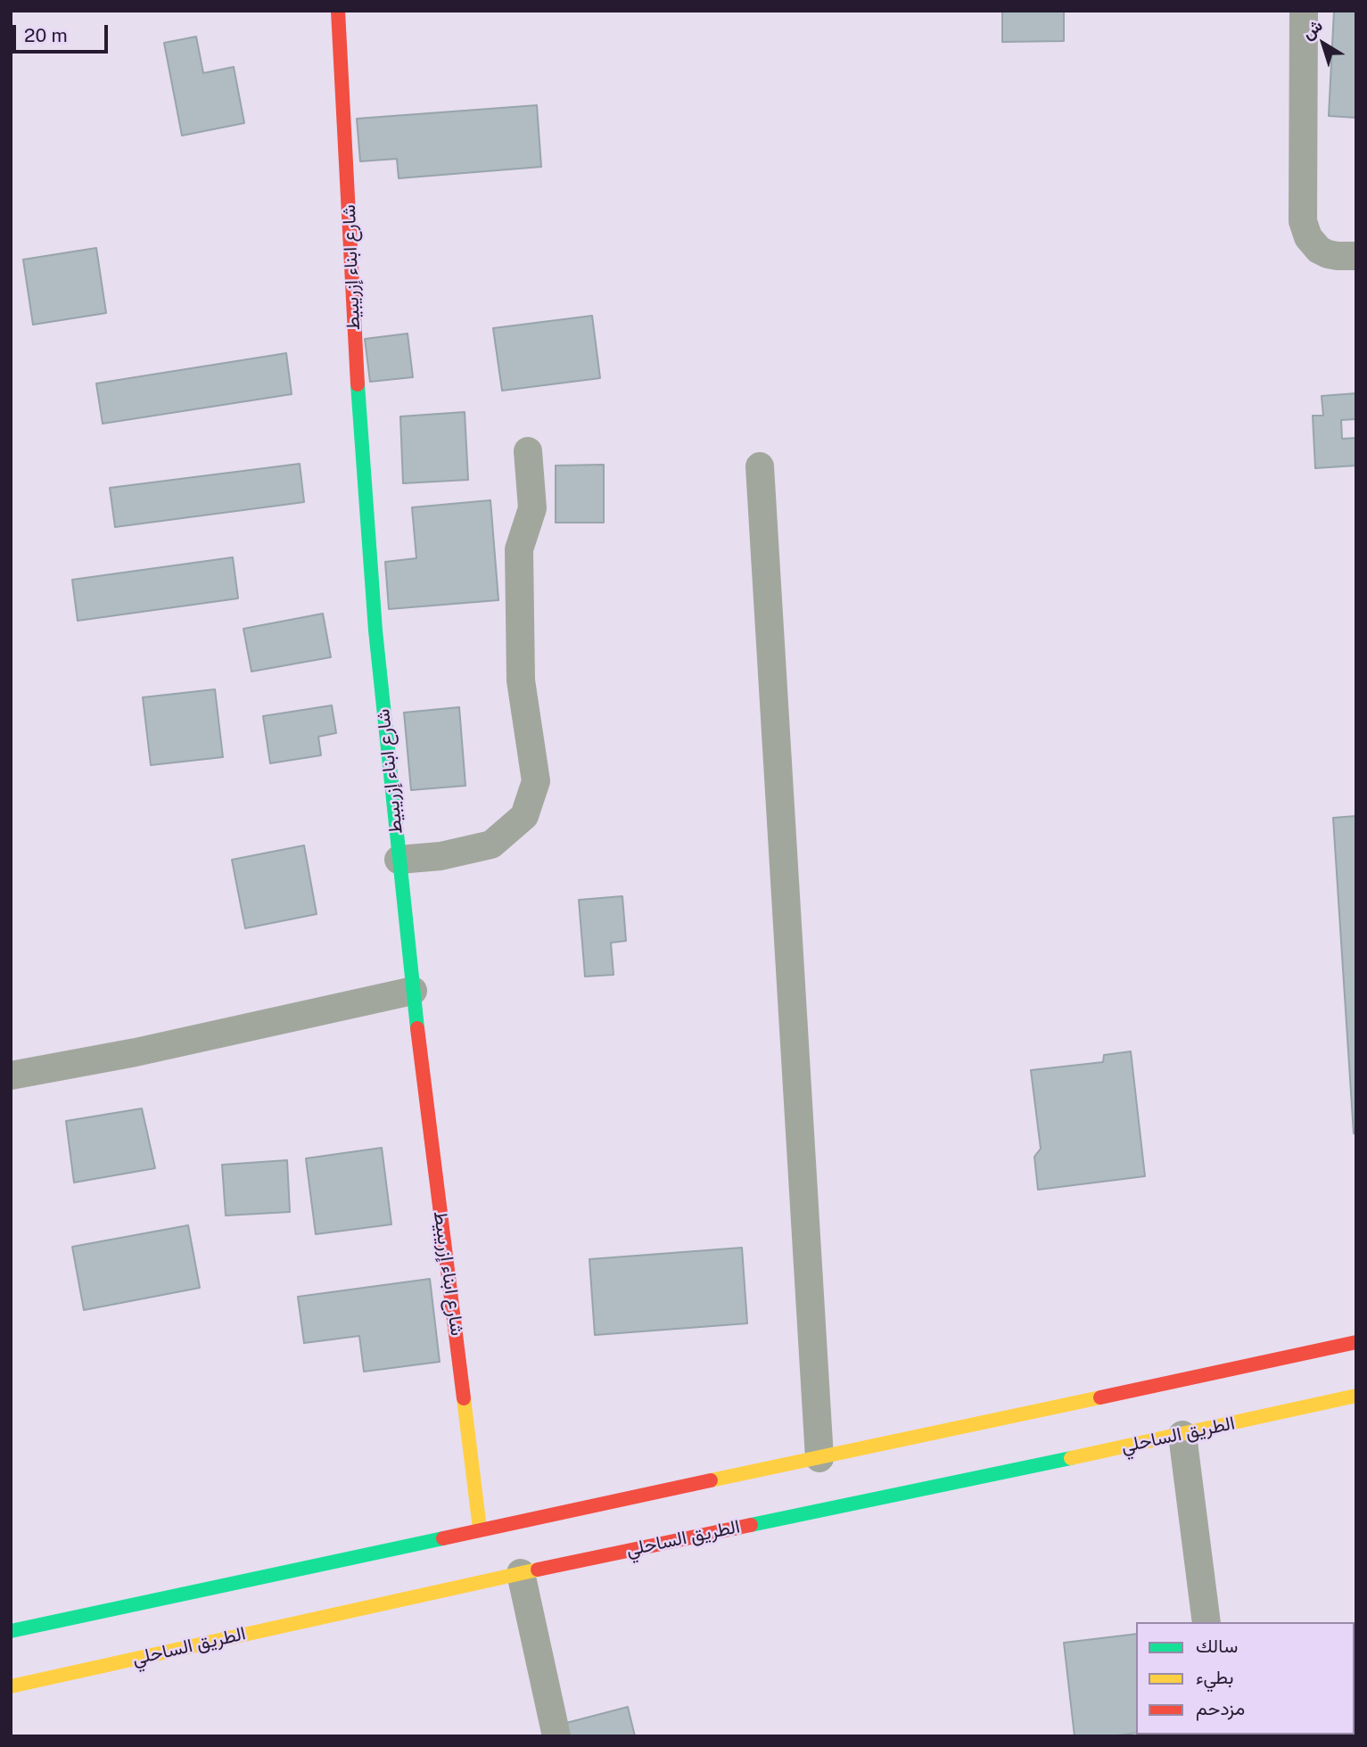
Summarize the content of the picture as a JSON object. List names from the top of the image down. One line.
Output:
{"streets":{"main road":["شارع ابناء إزريبيط","الطريق الساحلي"]},"legend":["سالك","بطيء","مزدحم"],"scale_bar":"20 m","north":"top left"}
